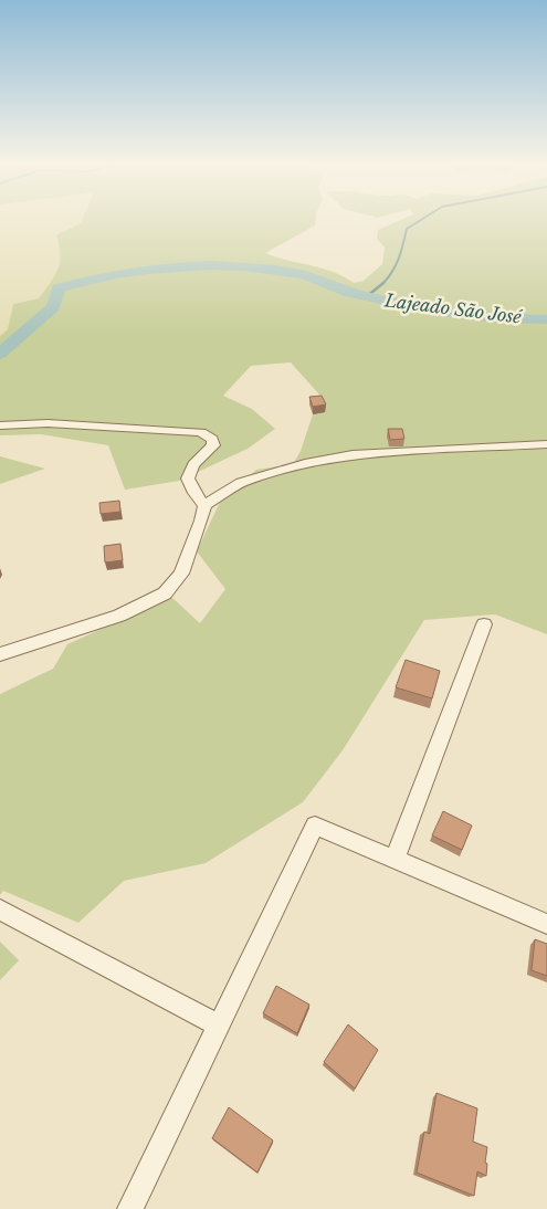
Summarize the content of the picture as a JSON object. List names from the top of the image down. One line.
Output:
{"water":["Lajeado São José"]}
